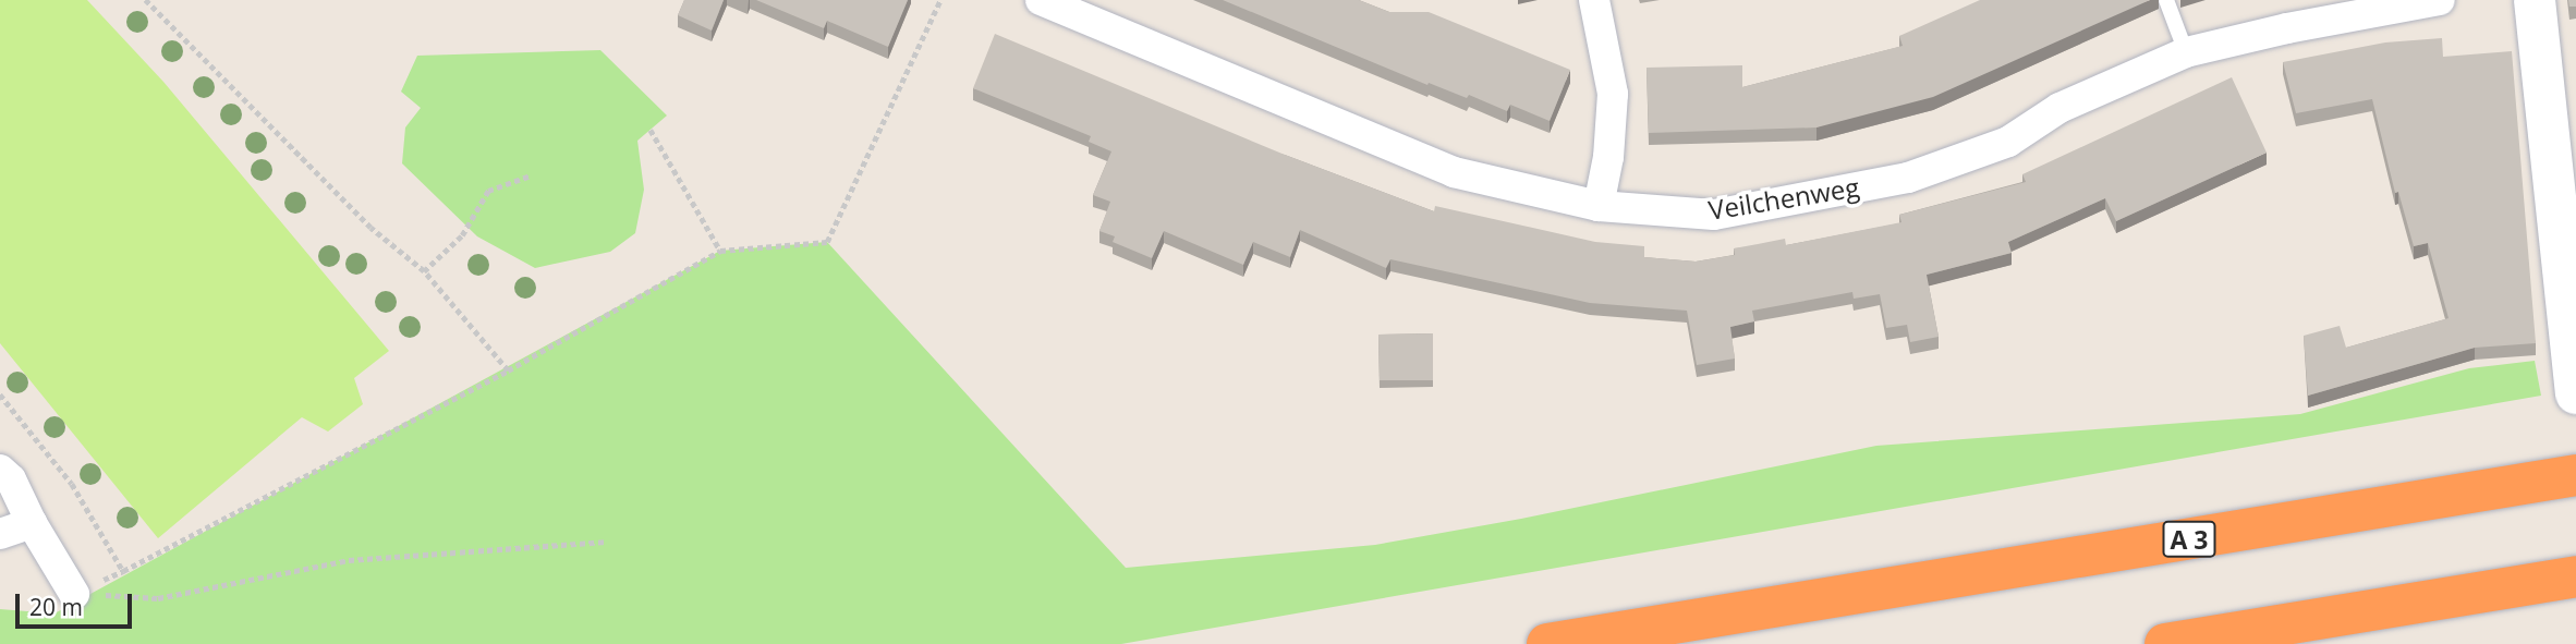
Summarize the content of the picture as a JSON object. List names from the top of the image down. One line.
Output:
{"streets":{"highway":["A 3"],"street":["Veilchenweg"]},"scale_bar":"20 m"}
